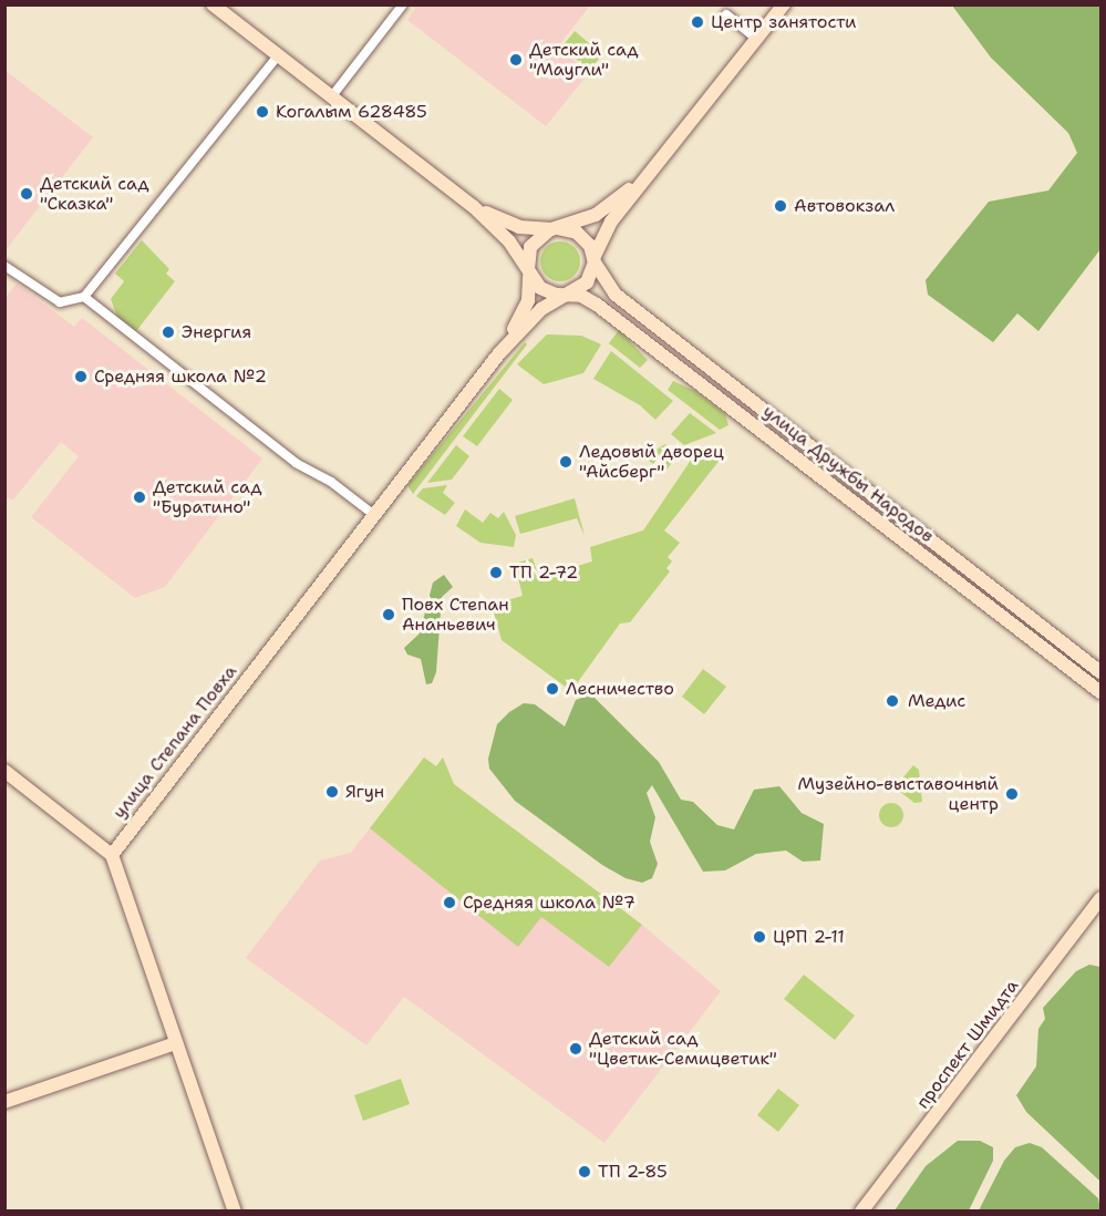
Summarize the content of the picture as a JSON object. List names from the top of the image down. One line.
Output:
{"streets":{"main road":["улица Дружбы Народов","улица Степана Повха","проспект Шмидта"]},"places":["Центр занятости","Детский сад \"Маугли\"","Когалым 628485","Детский сад \"Сказка\"","Автовокзал","Энергия","Средняя школа №2","Ледовый дворец \"Айсберг\"","Детский сад \"Буратино\"","ТП 2-72","Повх Степан Ананьевич","Лесничество","Медис","Ягун","Музейно-выставочный центр","Средняя школа №7","ЦРП 2-11","Детский сад \"Цветик-Семицветик\"","ТП 2-85"]}
